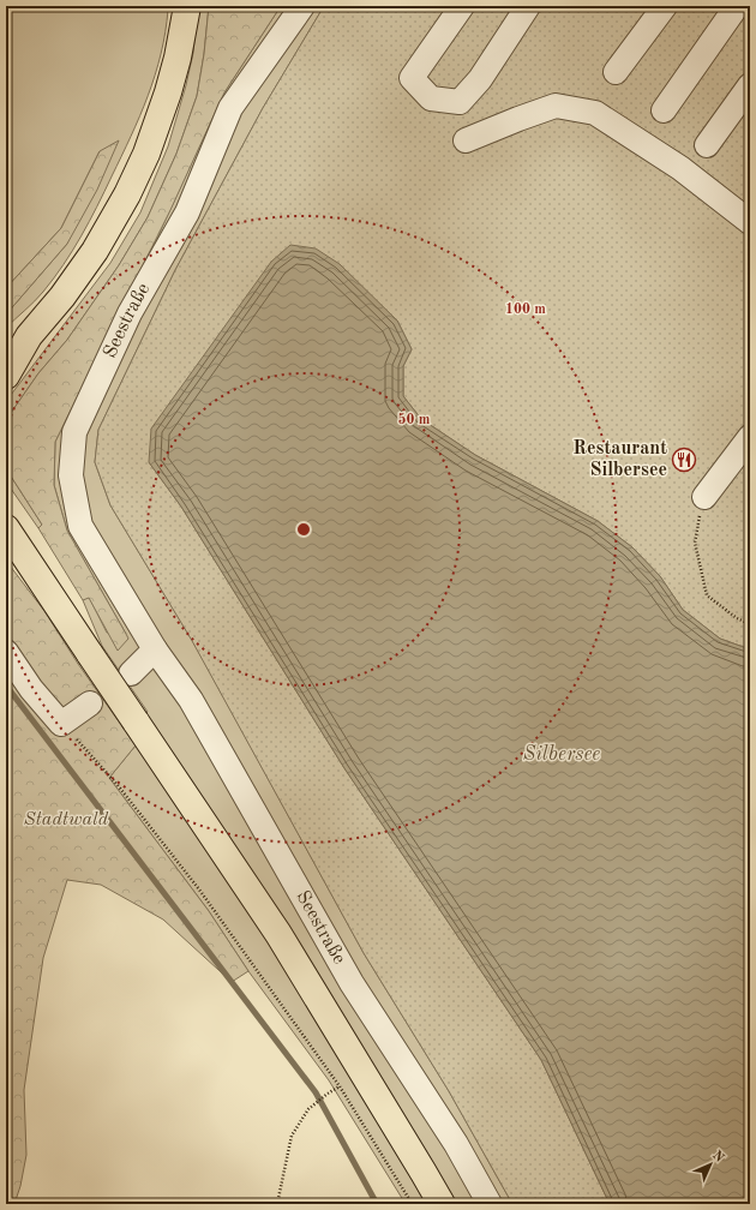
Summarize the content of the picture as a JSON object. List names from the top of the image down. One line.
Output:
{"streets":{"street":["Seestraße"]},"water":["Silbersee"],"parks":["Stadtwald"],"places":{"restaurant":["Restaurant Silbersee"]},"north":"top right","rings":["100 m","50 m"]}
